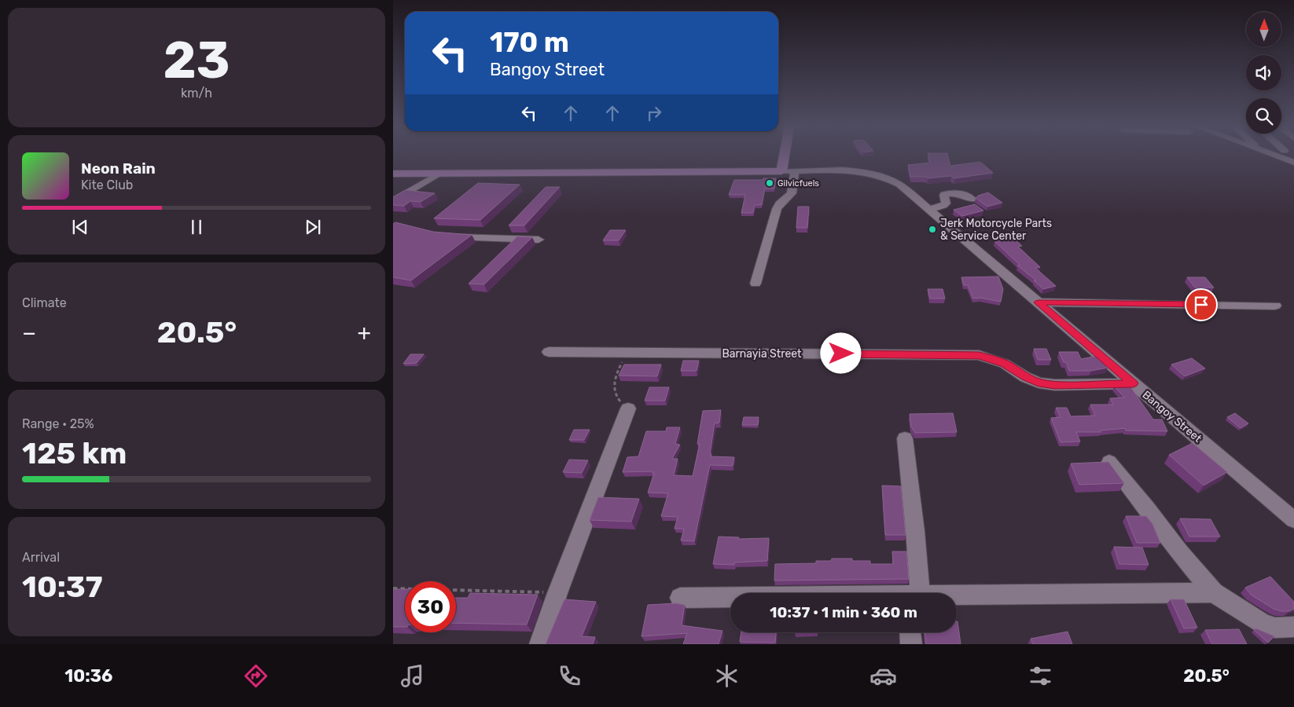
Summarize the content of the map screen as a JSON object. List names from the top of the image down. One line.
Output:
{"streets":{"main road":["Bangoy Street"],"street":["Barnayia Street"]},"crossings":[["Barnayia Street","Bangoy Street"]],"places":["Gilvicfuels","Jerk Motorcycle Parts & Service Center"],"north":"top","page":{"tile":[["23","km/h"],"Climate",["Range · 25%","125 km"],["Arrival","10:37"]],"turn":["170 m","Bangoy Street"],"song":["Neon Rain","Kite Club"],"heat":["−","20.5°","+"],"limit":"30","trip":"10:37 · 1 min · 360 m","tabs":["10:36","20.5°"]}}
